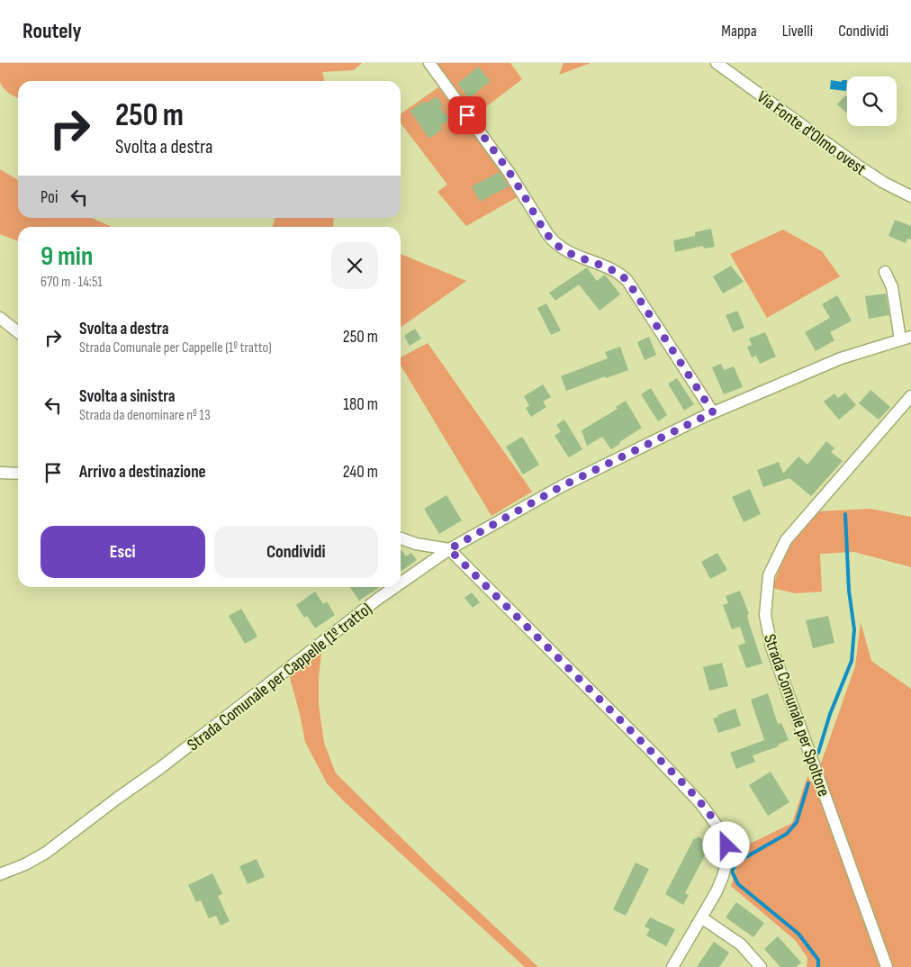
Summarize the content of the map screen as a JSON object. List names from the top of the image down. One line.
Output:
{"streets":{"street":["Via Fonte d'Olmo ovest","Strada Comunale per Cappelle (1º tratto)","Strada Comunale per Spoltore"]},"page":{"header":"Routely","nav":["Mappa","Livelli","Condividi"],"turn":["250 m","Svolta a destra"],"then":"Poi","heading":["9 min","670 m · 14:51"],"list":[{"name":"Svolta a destra","note":"Strada Comunale per Cappelle (1º tratto)","value":"250 m"},{"name":"Svolta a sinistra","note":"Strada da denominare nº 13","value":"180 m"},{"name":"Arrivo a destinazione","value":"240 m"}],"buttons":["Esci","Condividi"]}}
